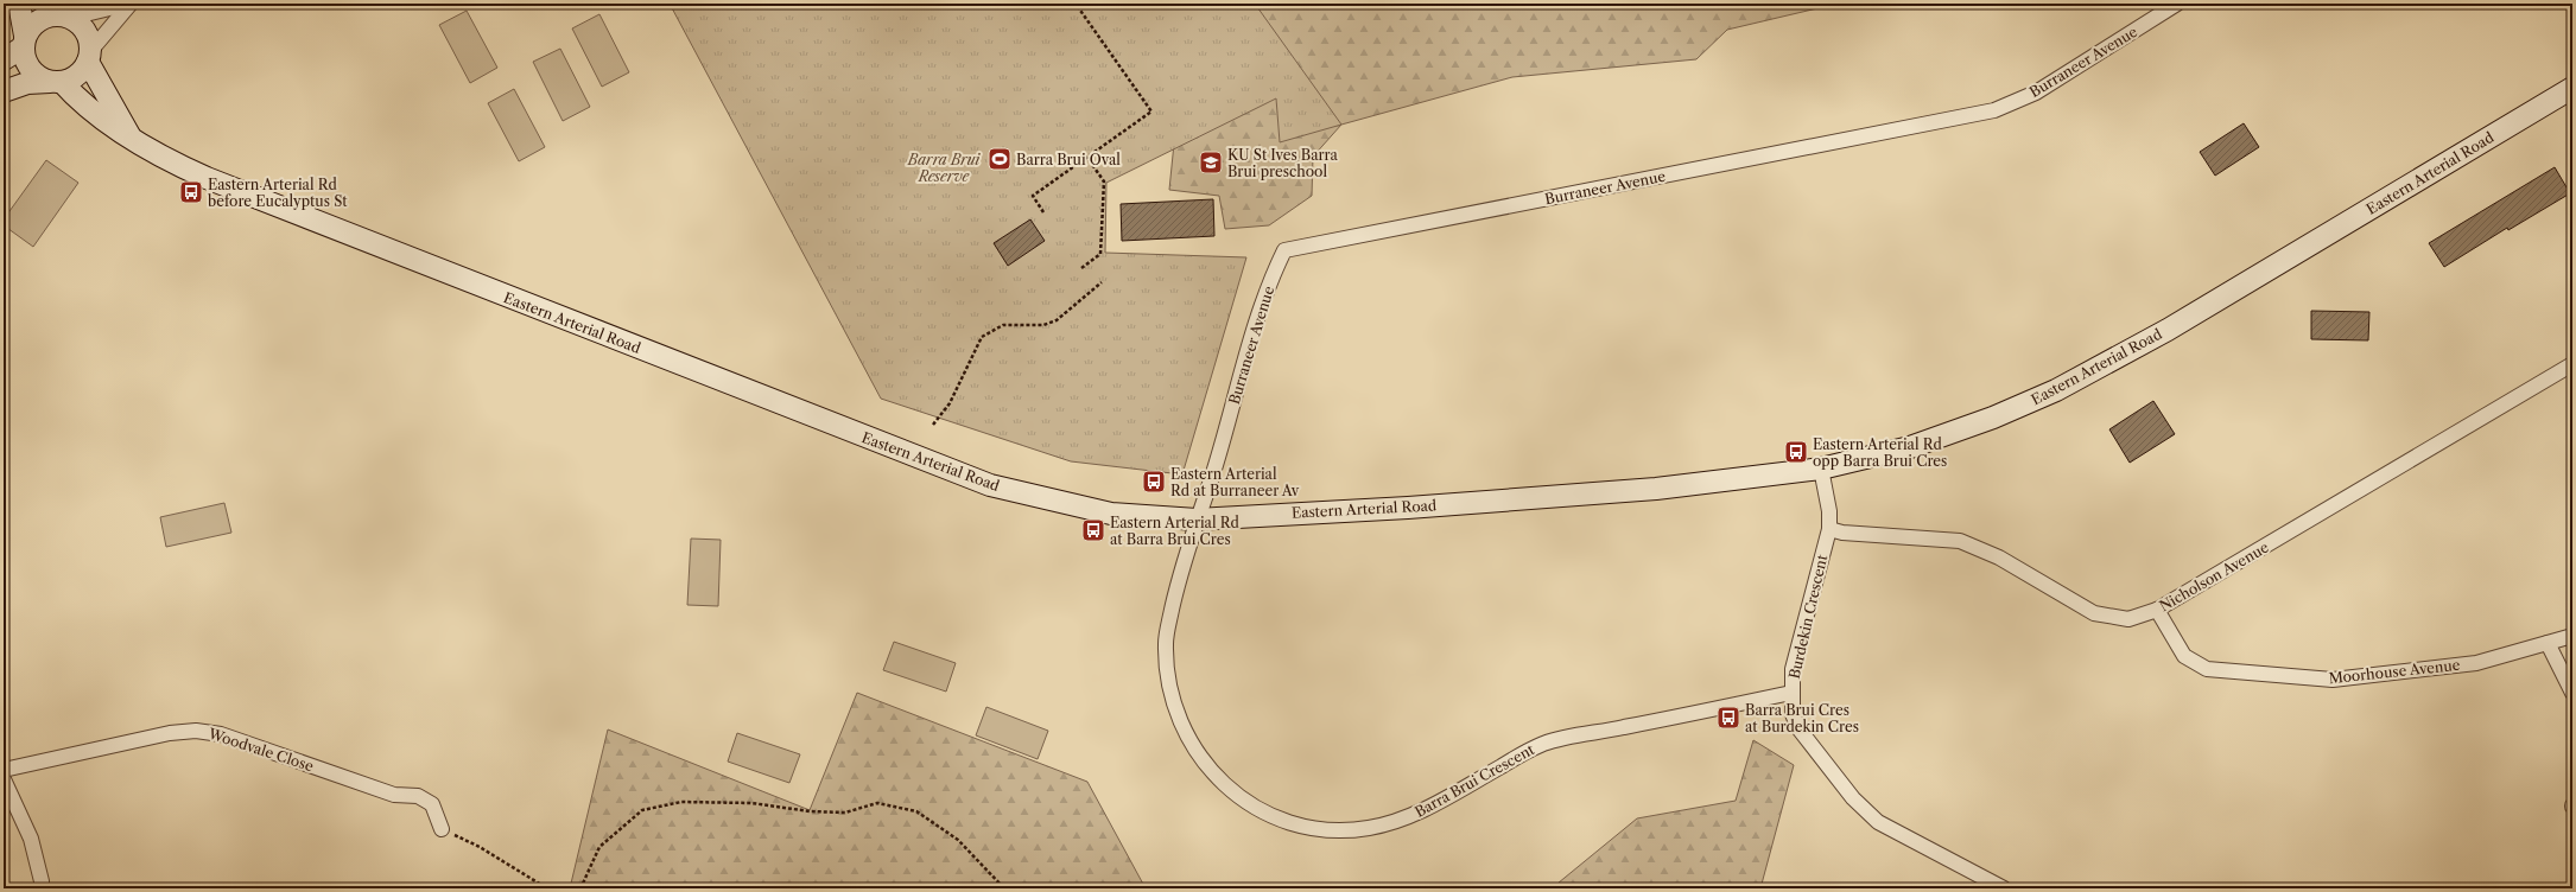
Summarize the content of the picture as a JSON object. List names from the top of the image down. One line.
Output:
{"streets":{"main road":["Eastern Arterial Road"],"street":["Burraneer Avenue","Nicholson Avenue","Burdekin Crescent","Moorhouse Avenue","Woodvale Close","Barra Brui Crescent"]},"crossings":[["Burraneer Avenue","Eastern Arterial Road"],["Burraneer Avenue","Barra Brui Crescent"],["Eastern Arterial Road","Burdekin Crescent"],["Eastern Arterial Road","Barra Brui Crescent"],["Nicholson Avenue","Burdekin Crescent"],["Nicholson Avenue","Moorhouse Avenue"],["Burdekin Crescent","Barra Brui Crescent"]],"parks":["Barra Brui Reserve"],"places":{"sports":["Barra Brui Oval"],"school or university":["KU St Ives Barra Brui preschool"],"bus stop":["Eastern Arterial Rd before Eucalyptus St","Eastern Arterial Rd opp Barra Brui Cres","Eastern Arterial Rd at Burraneer Av","Eastern Arterial Rd at Barra Brui Cres","Barra Brui Cres at Burdekin Cres"]}}
